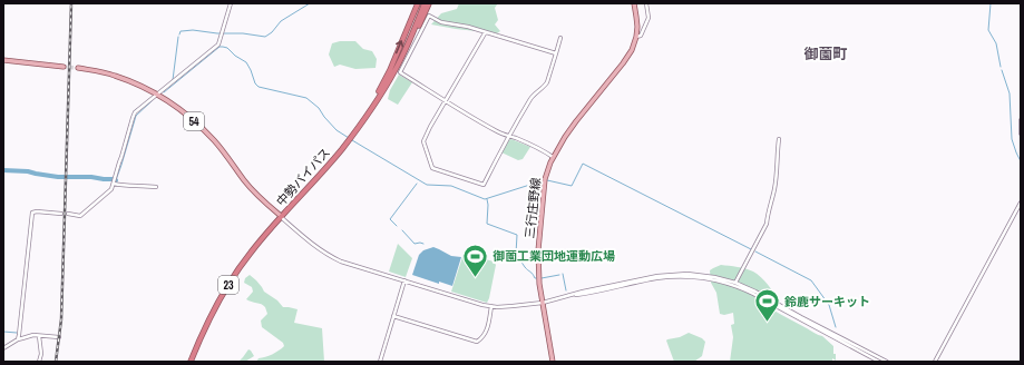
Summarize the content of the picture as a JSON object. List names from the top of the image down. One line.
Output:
{"streets":{"highway":["中勢バイパス","23"],"main road":["54","三行庄野線"]},"crossings":[["54","中勢バイパス"],["中勢バイパス","23"]],"districts":["御薗町"],"places":{"sports":["御薗工業団地運動広場","鈴鹿サーキット"]}}
